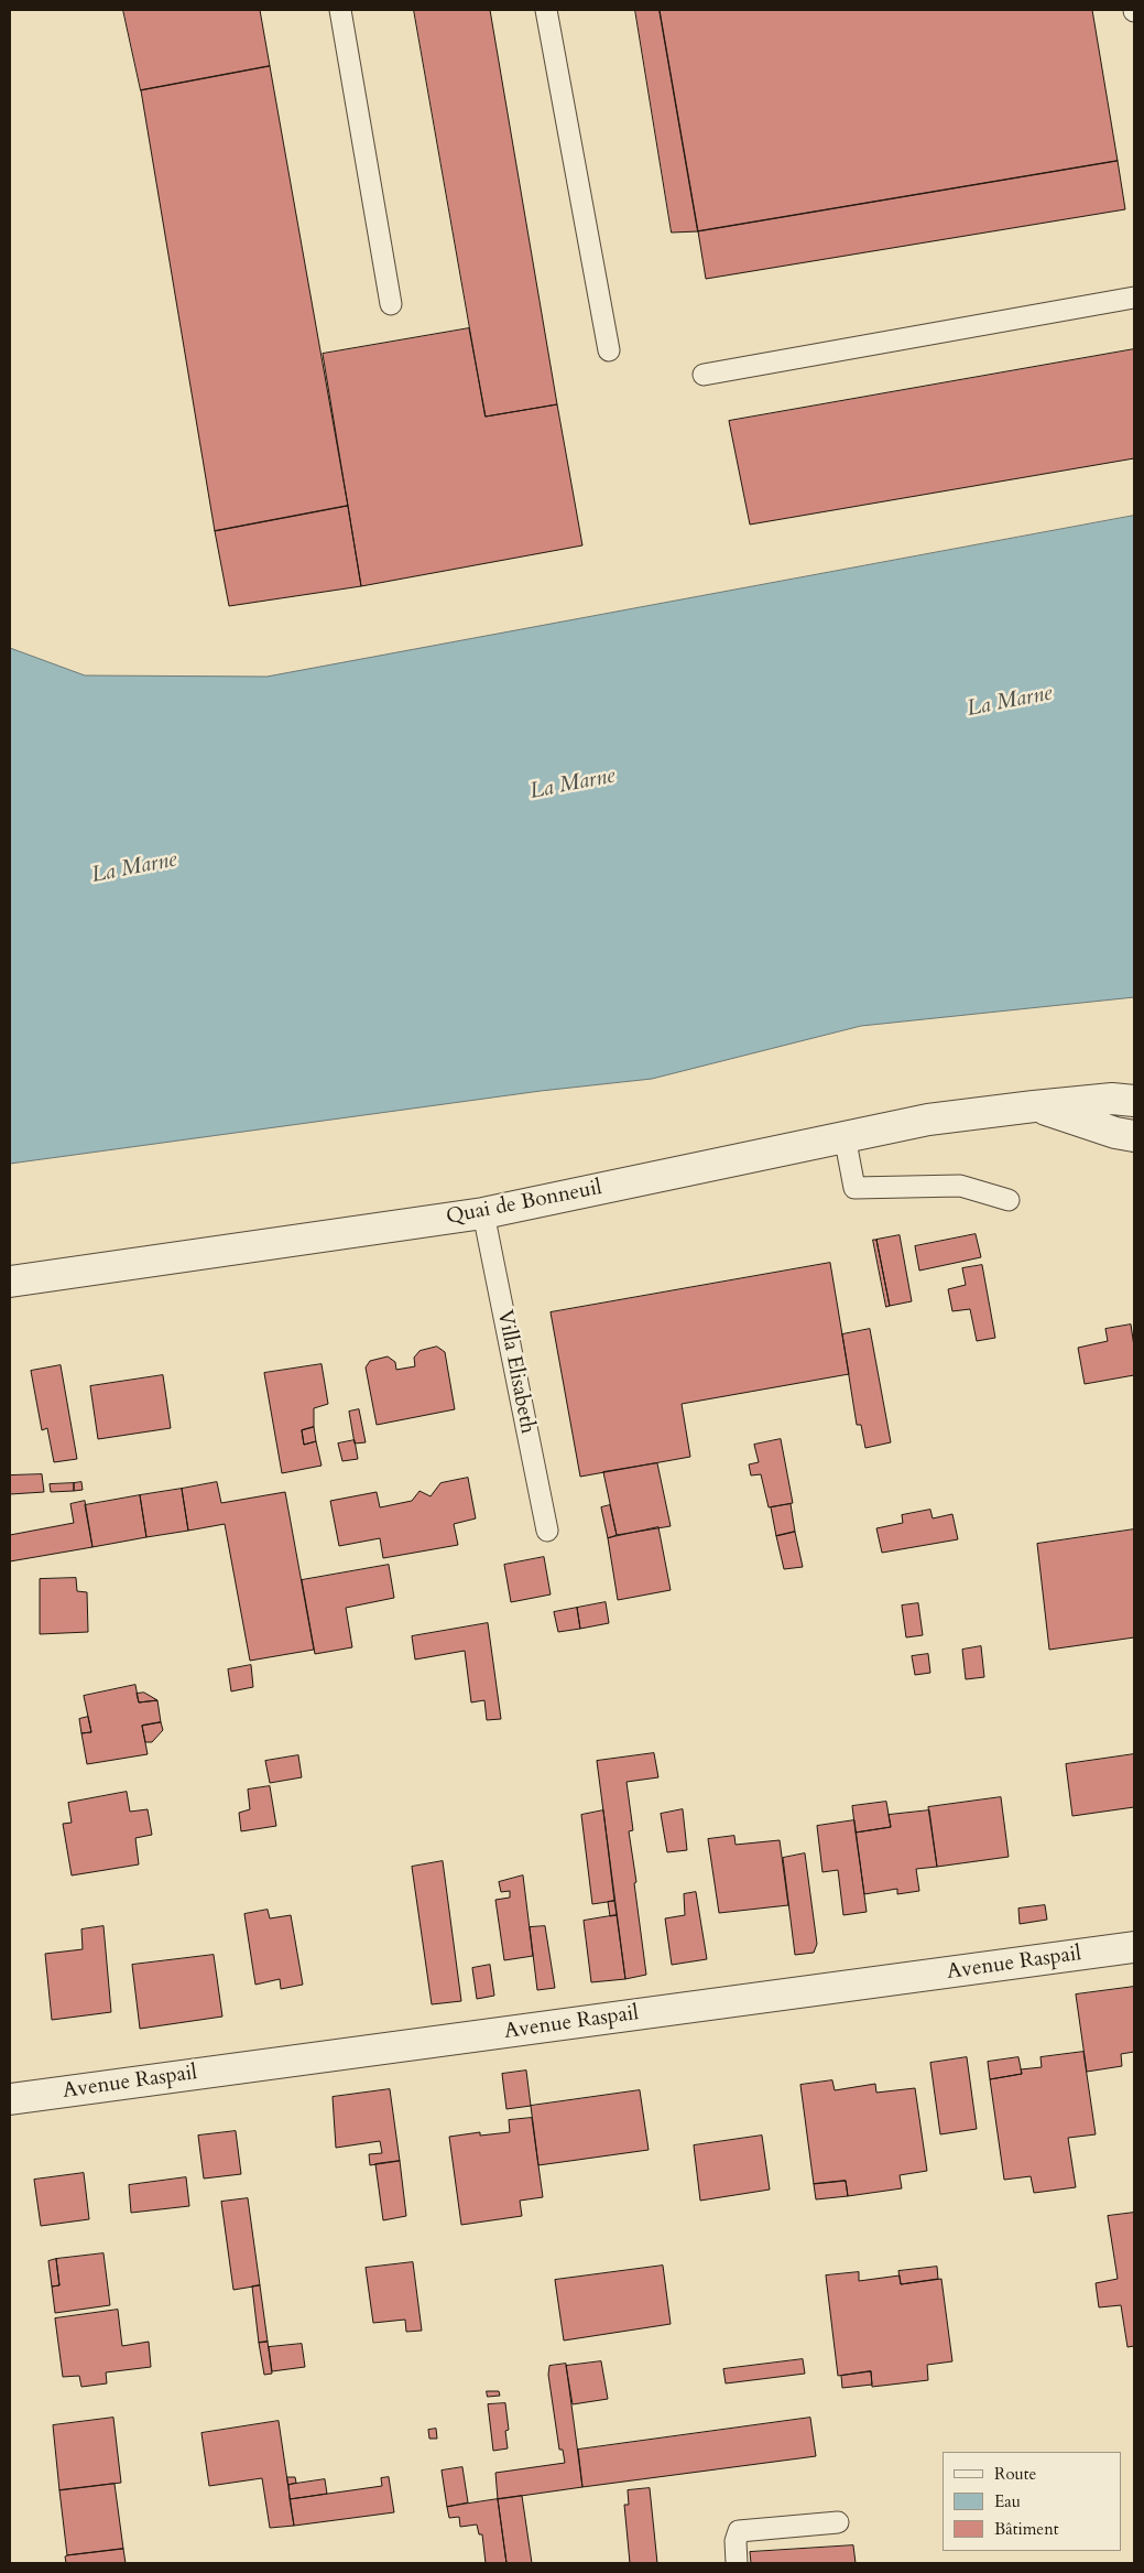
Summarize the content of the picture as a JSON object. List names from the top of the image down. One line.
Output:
{"streets":{"street":["Quai de Bonneuil","Avenue Raspail"],"lane":["Villa Elisabeth"]},"crossings":[["Quai de Bonneuil","Villa Elisabeth"]],"water":["La Marne"],"legend":["Route","Eau","Bâtiment"]}
